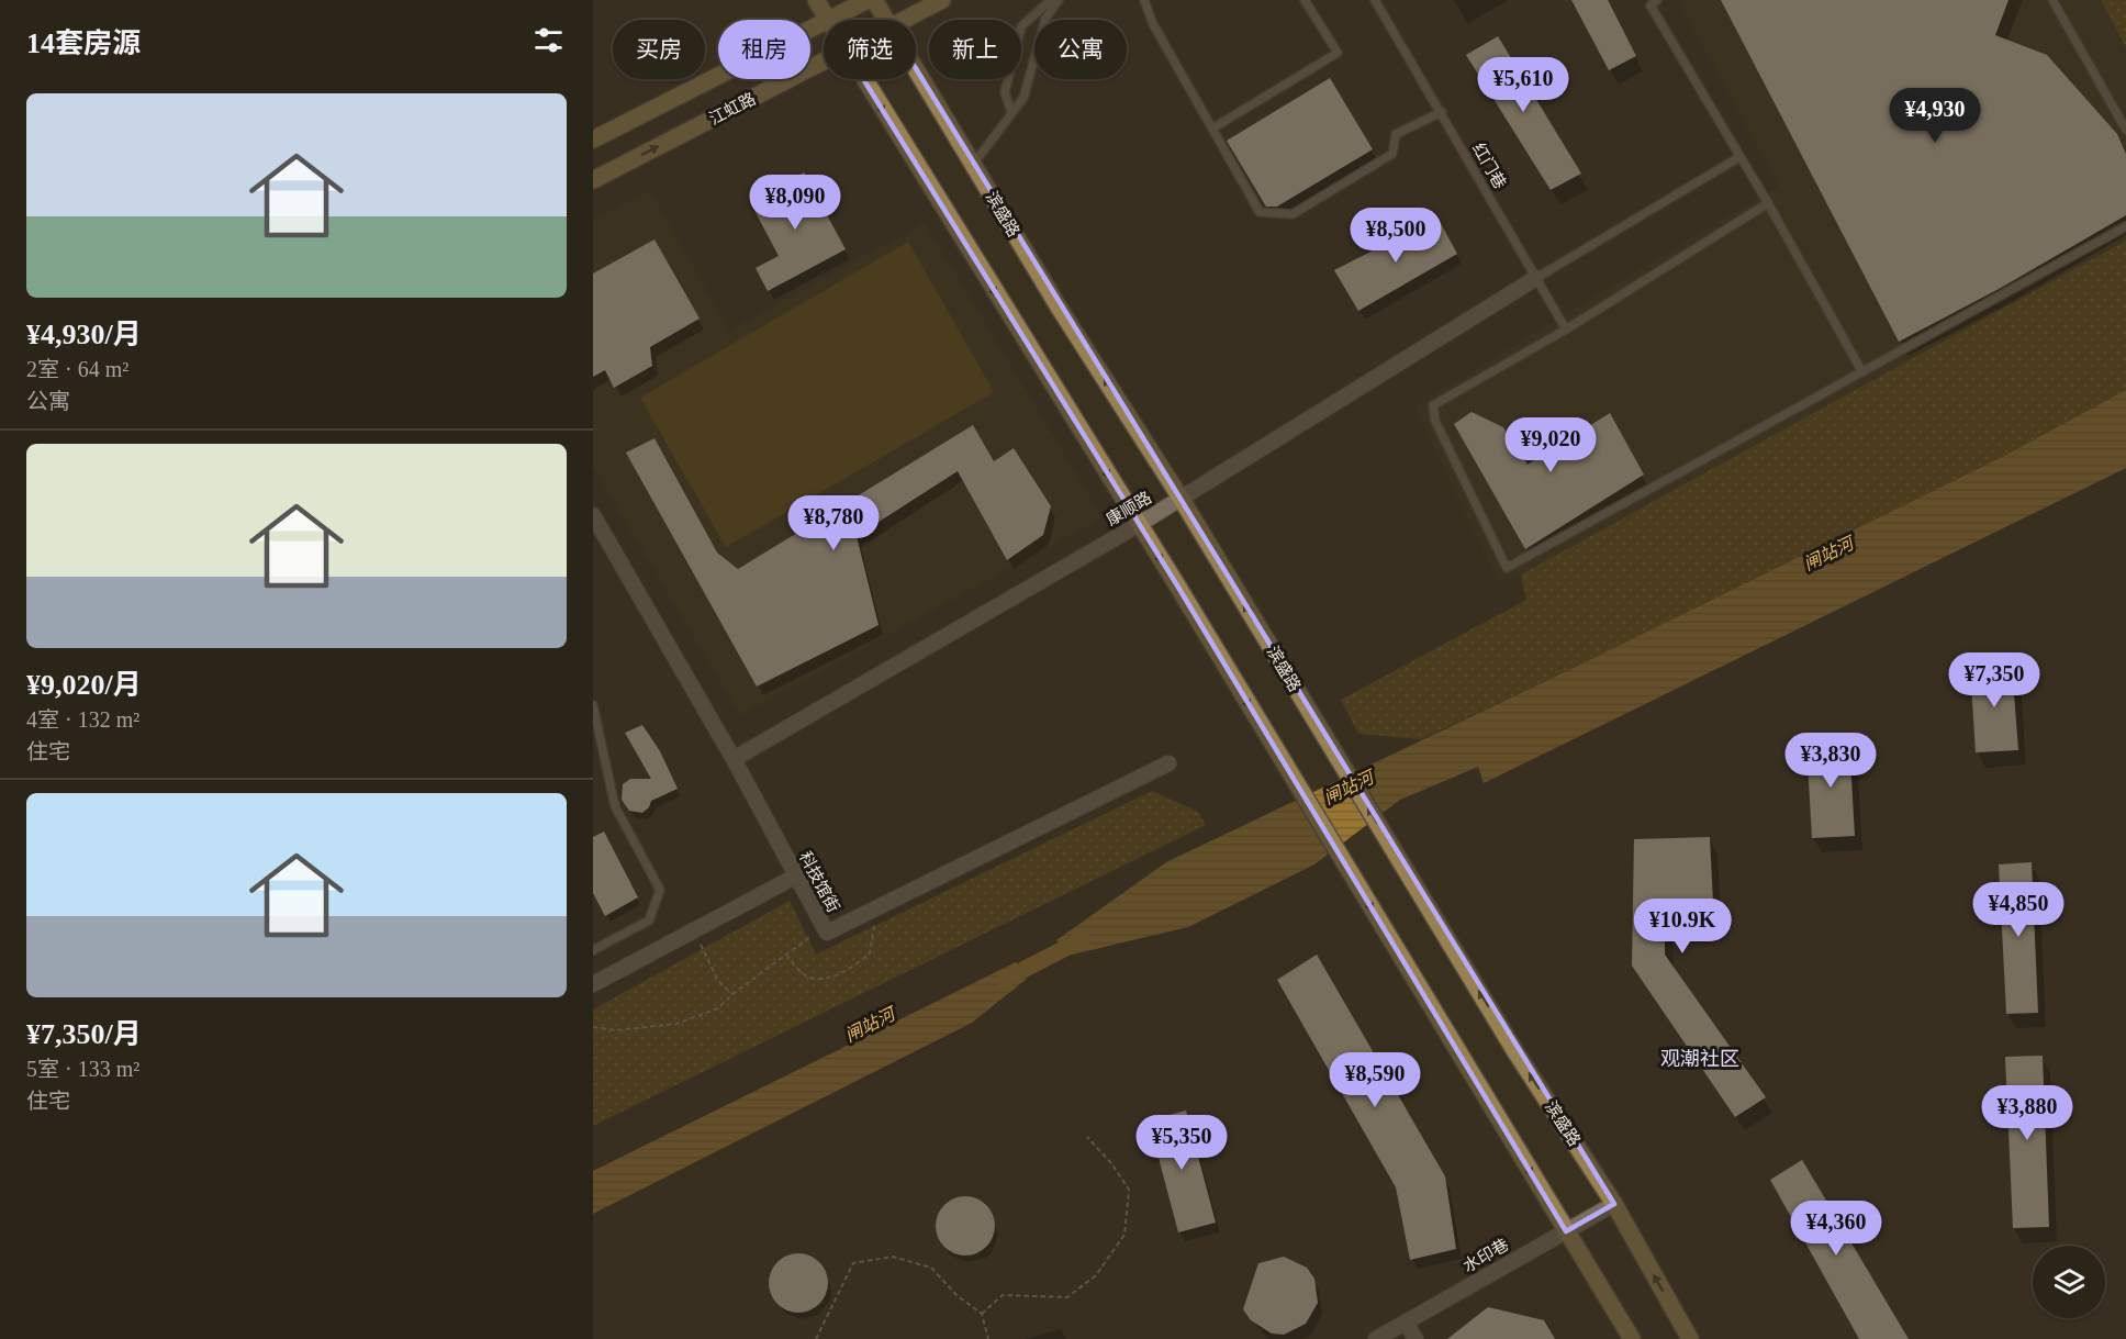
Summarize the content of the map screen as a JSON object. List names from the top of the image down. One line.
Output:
{"streets":{"main road":["江虹路","滨盛路"],"street":["康顺路","科技馆街","水印巷"],"lane":["红门巷"]},"crossings":[["红门巷","康顺路"],["滨盛路","康顺路"],["滨盛路","水印巷"],["康顺路","科技馆街"]],"districts":["观潮社区"],"water":["闸站河"],"page":{"heading":"14套房源","chip":["买房","租房","筛选","新上","公寓"],"price":["¥5,610","¥4,930","¥8,090","¥8,500","¥9,020","¥8,780","¥7,350","¥3,830","¥4,850","¥10.9K","¥8,590","¥3,880","¥5,350","¥4,360"],"list":[{"name":"¥4,930/月","note":"2室 · 64 m² · 公寓"},{"name":"¥9,020/月","note":"4室 · 132 m² · 住宅"},{"name":"¥7,350/月","note":"5室 · 133 m² · 住宅"}]}}
